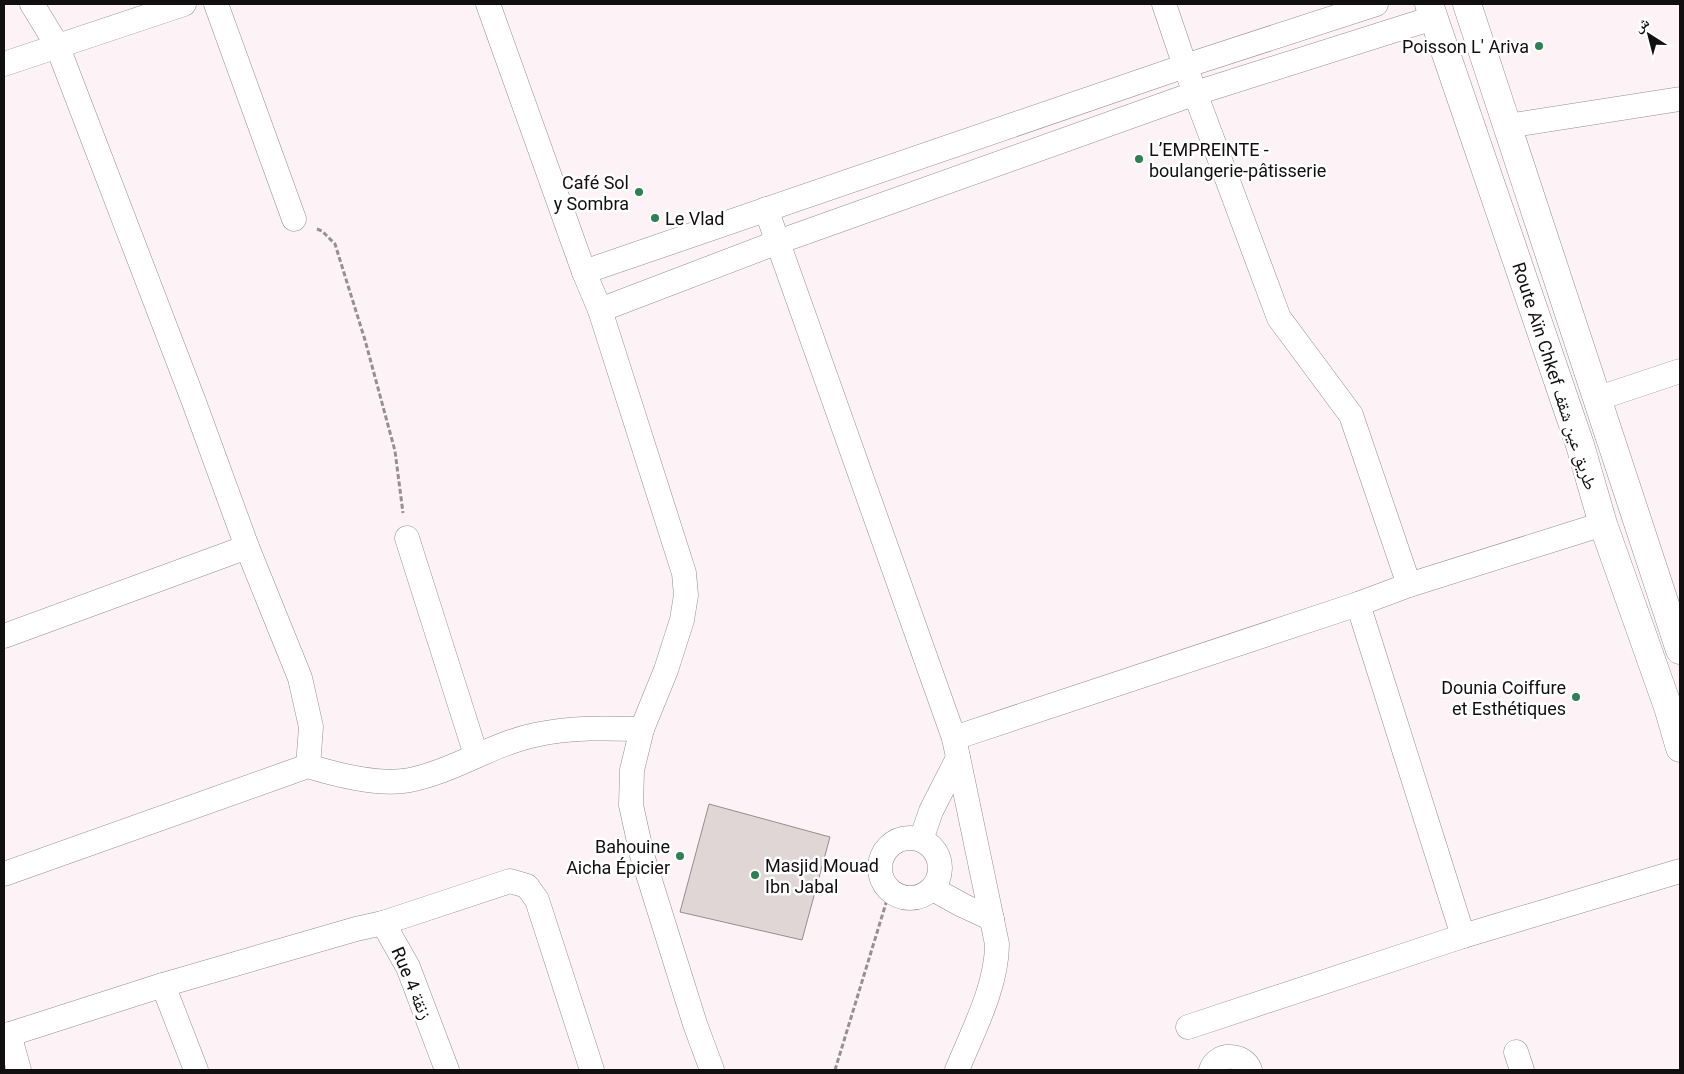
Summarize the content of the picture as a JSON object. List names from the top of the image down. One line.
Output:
{"streets":{"main road":["Route Aïn Chkef طريق عين شقف"],"street":["Rue 4 زنقة"]},"places":["Poisson L' Ariva","L’EMPREINTE - boulangerie-pâtisserie","Café Sol y Sombra","Le Vlad","Dounia Coiffure et Esthétiques","Bahouine Aicha Épicier","Masjid Mouad Ibn Jabal"],"north":"top left"}
